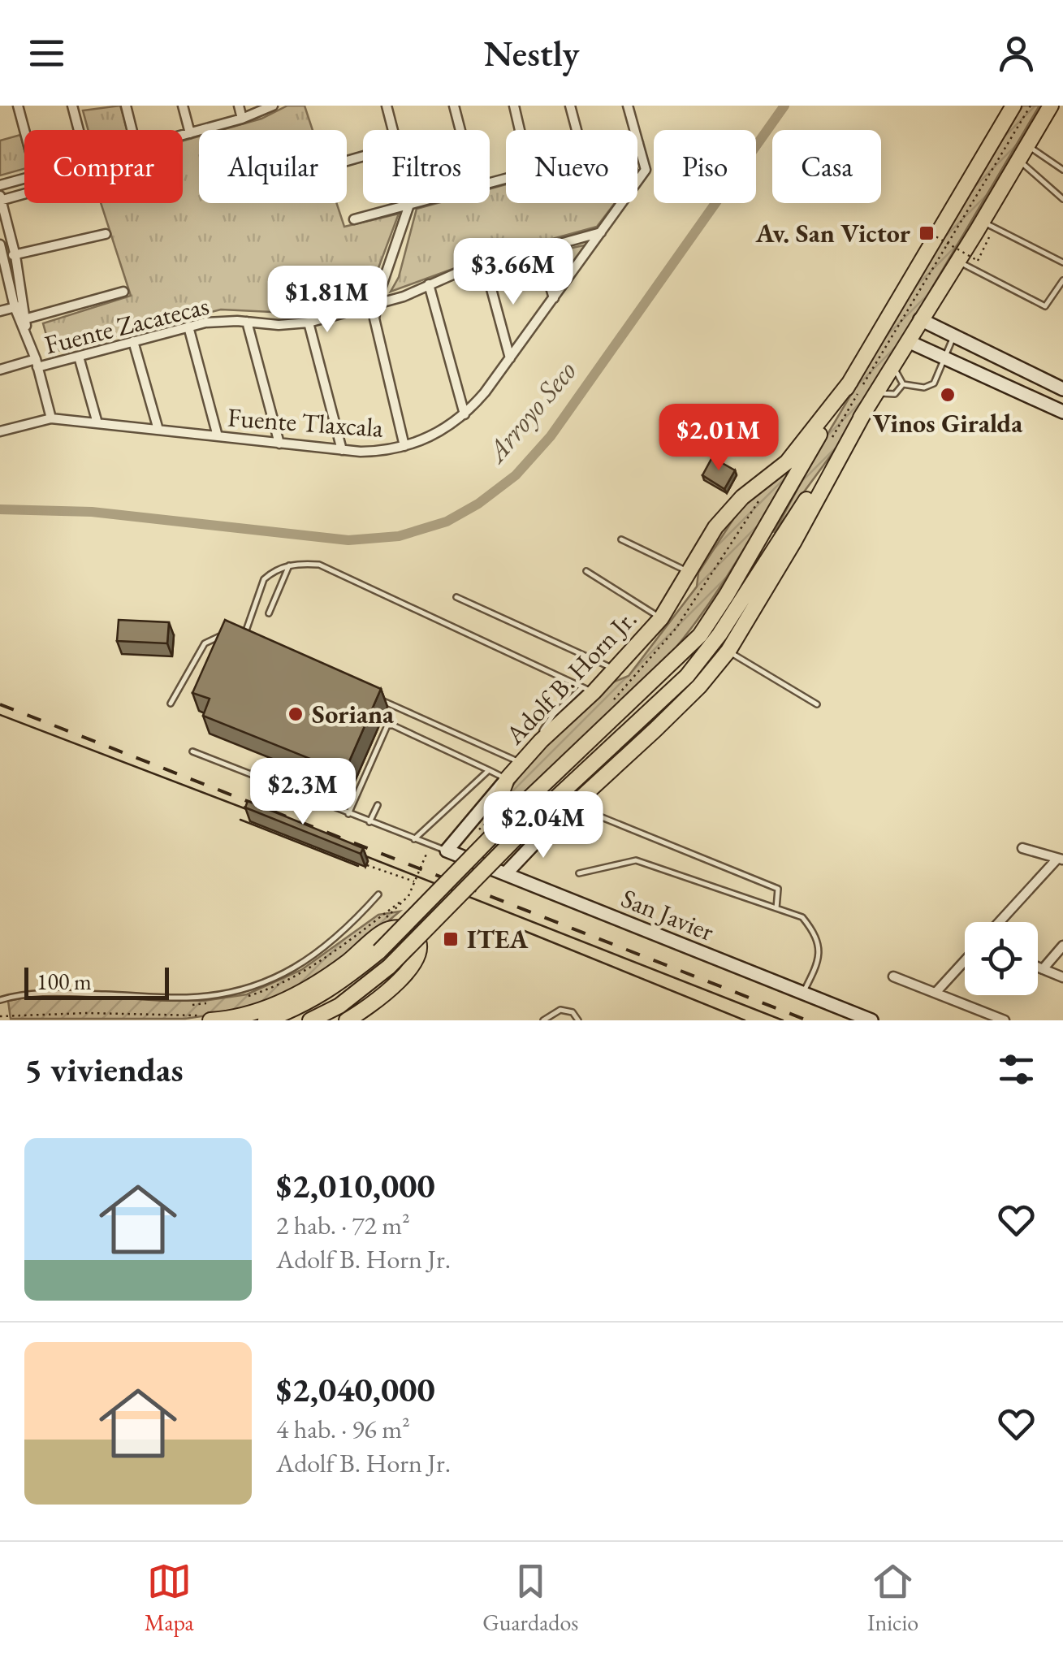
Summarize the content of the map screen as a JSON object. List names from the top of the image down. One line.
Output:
{"streets":{"main road":["Adolf B. Horn Jr."],"street":["Fuente Zacatecas","Fuente Tlaxcala","San Javier"]},"crossings":[["Fuente Zacatecas","Fuente Tlaxcala"],["Adolf B. Horn Jr.","San Javier"]],"water":["Arroyo Seco"],"places":{"transit":["Av. San Victor","ITEA"],"other":["Vinos Giralda","Soriana"]},"scale_bar":"100 m","page":{"header":"Nestly","chip":["Comprar","Alquilar","Filtros","Nuevo","Piso","Casa"],"price":["$3.66M","$1.81M","$2.01M","$2.3M","$2.04M"],"scale":"100 m","heading":"5 viviendas","list":[{"name":"$2,010,000","note":"2 hab. · 72 m² · Adolf B. Horn Jr."},{"name":"$2,040,000","note":"4 hab. · 96 m² · Adolf B. Horn Jr."}],"tabs":["Mapa","Guardados","Inicio"]}}
